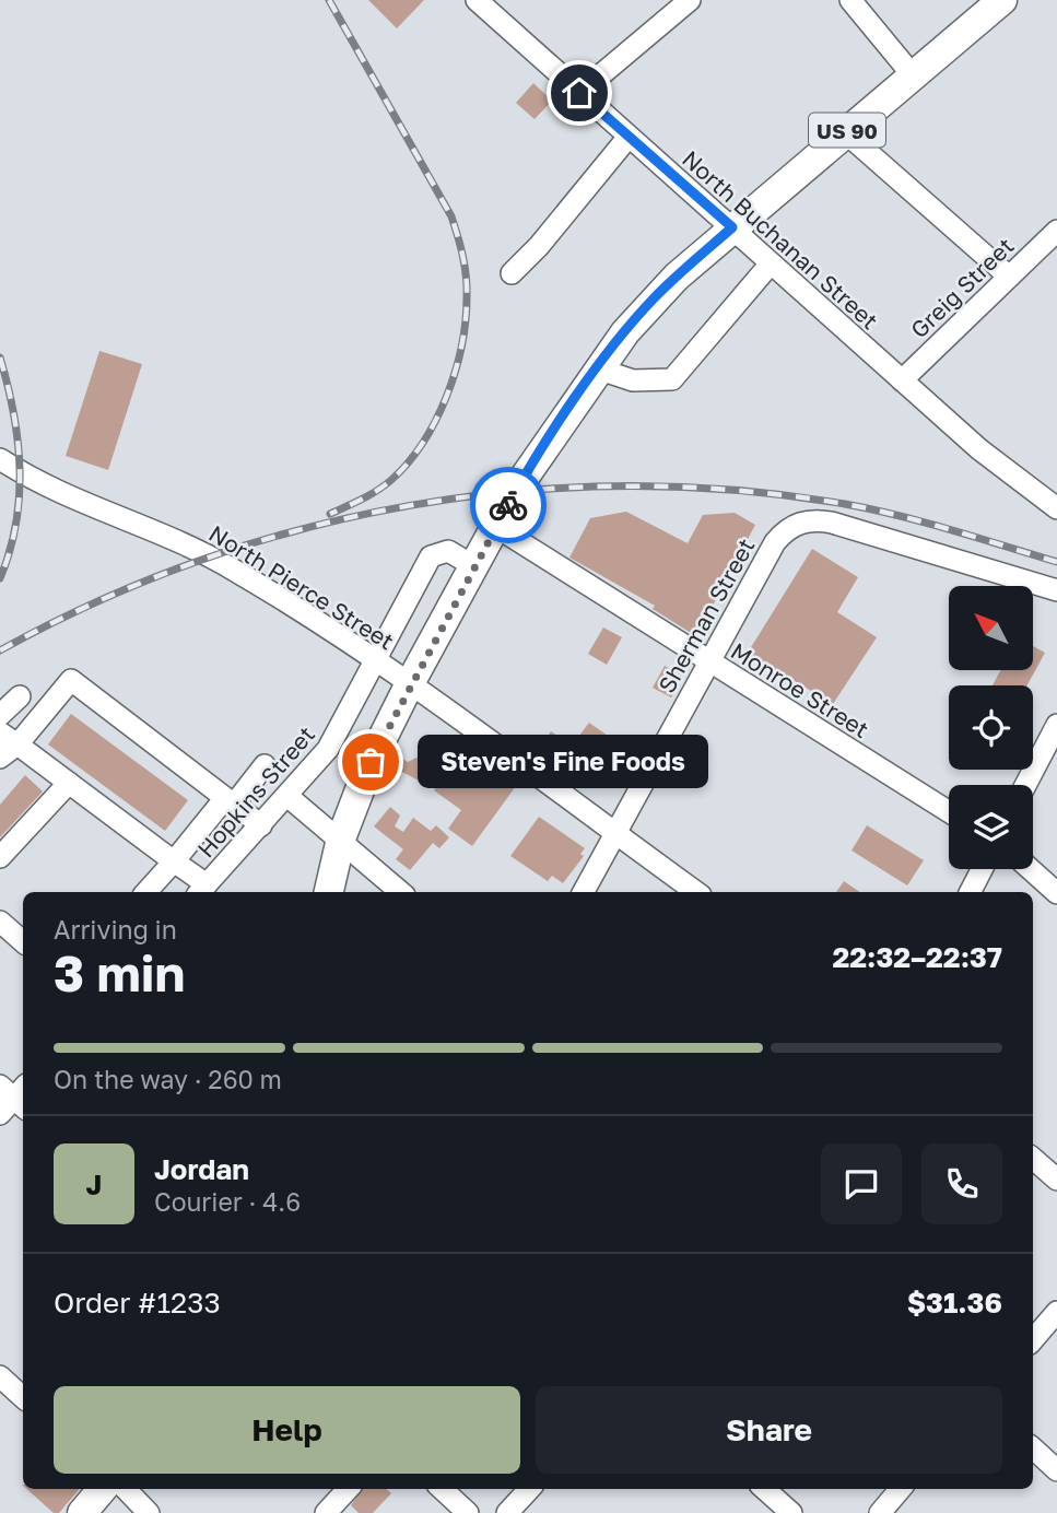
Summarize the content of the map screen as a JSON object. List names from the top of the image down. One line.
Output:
{"streets":{"main road":["US 90"],"street":["North Buchanan Street","Greig Street","North Pierce Street","Sherman Street","Monroe Street","Hopkins Street"]},"crossings":[["US 90","North Buchanan Street"],["US 90","North Pierce Street"],["US 90","Monroe Street"],["US 90","Hopkins Street"],["North Buchanan Street","Greig Street"],["North Pierce Street","Sherman Street"],["North Pierce Street","Hopkins Street"],["Sherman Street","Monroe Street"]],"places":["Steven's Fine Foods"],"north":"top left","page":{"bubble":"Steven's Fine Foods","heading":["3 min","Arriving in","22:32–22:37"],"panel":["Jordan","Courier · 4.6","Order #1233","$31.36"],"bar":"On the way · 260 m","round":"J","buttons":["Help","Share"]}}
